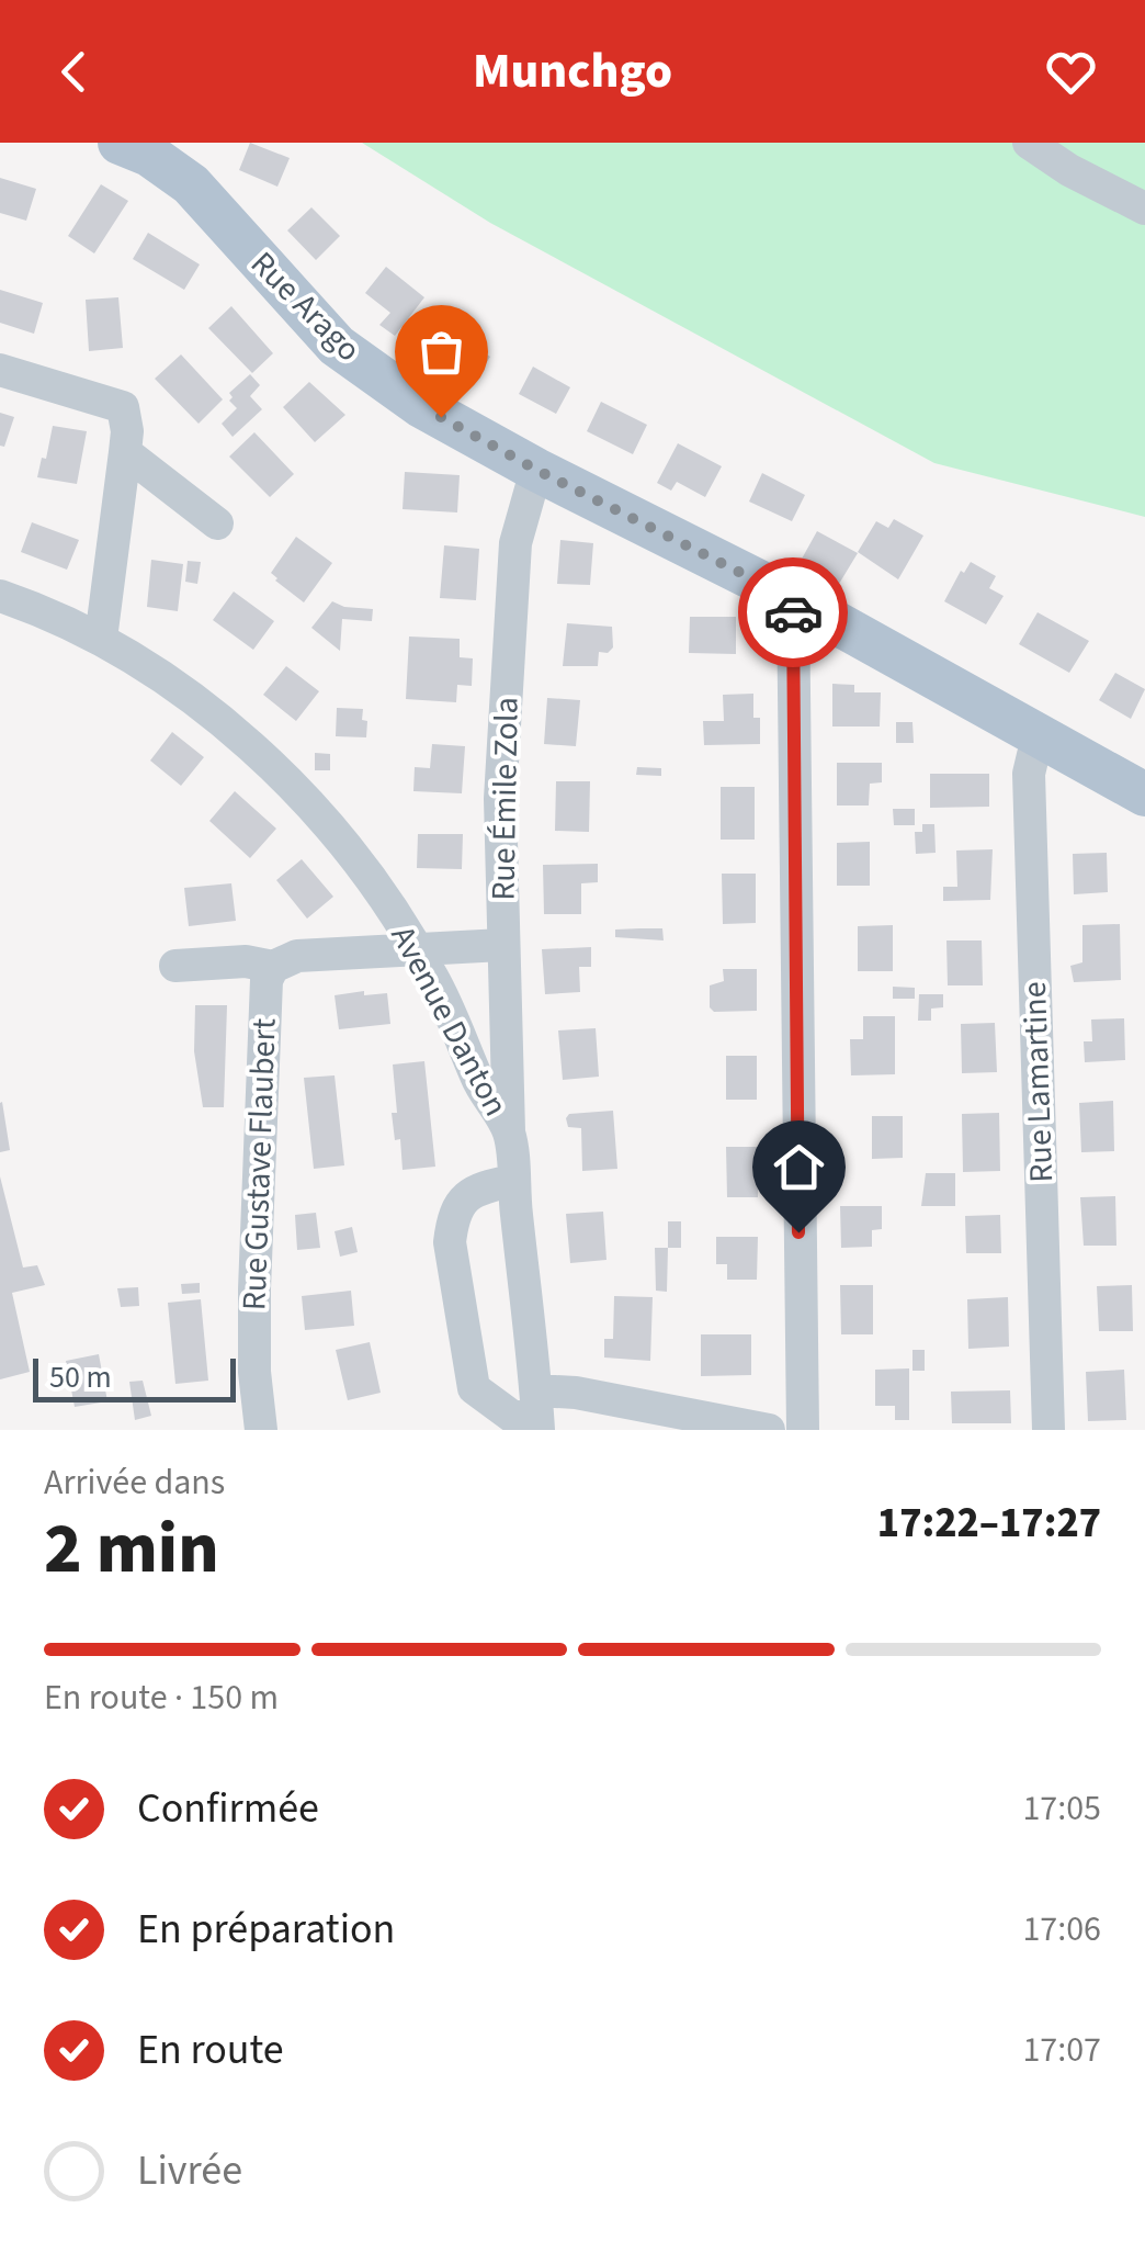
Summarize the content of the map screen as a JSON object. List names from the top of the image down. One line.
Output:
{"streets":{"main road":["Rue Arago"],"street":["Rue Émile Zola","Avenue Danton","Rue Lamartine","Rue Gustave Flaubert"]},"crossings":[["Rue Arago","Rue Émile Zola"],["Rue Arago","Rue Lamartine"],["Rue Émile Zola","Avenue Danton"]],"scale_bar":"50 m","page":{"header":"Munchgo","scale":"50 m","heading":["2 min","Arrivée dans","17:22–17:27"],"bar":"En route · 150 m","list":[["Confirmée","17:05"],["En préparation","17:06"],["En route","17:07"],"Livrée"]}}
